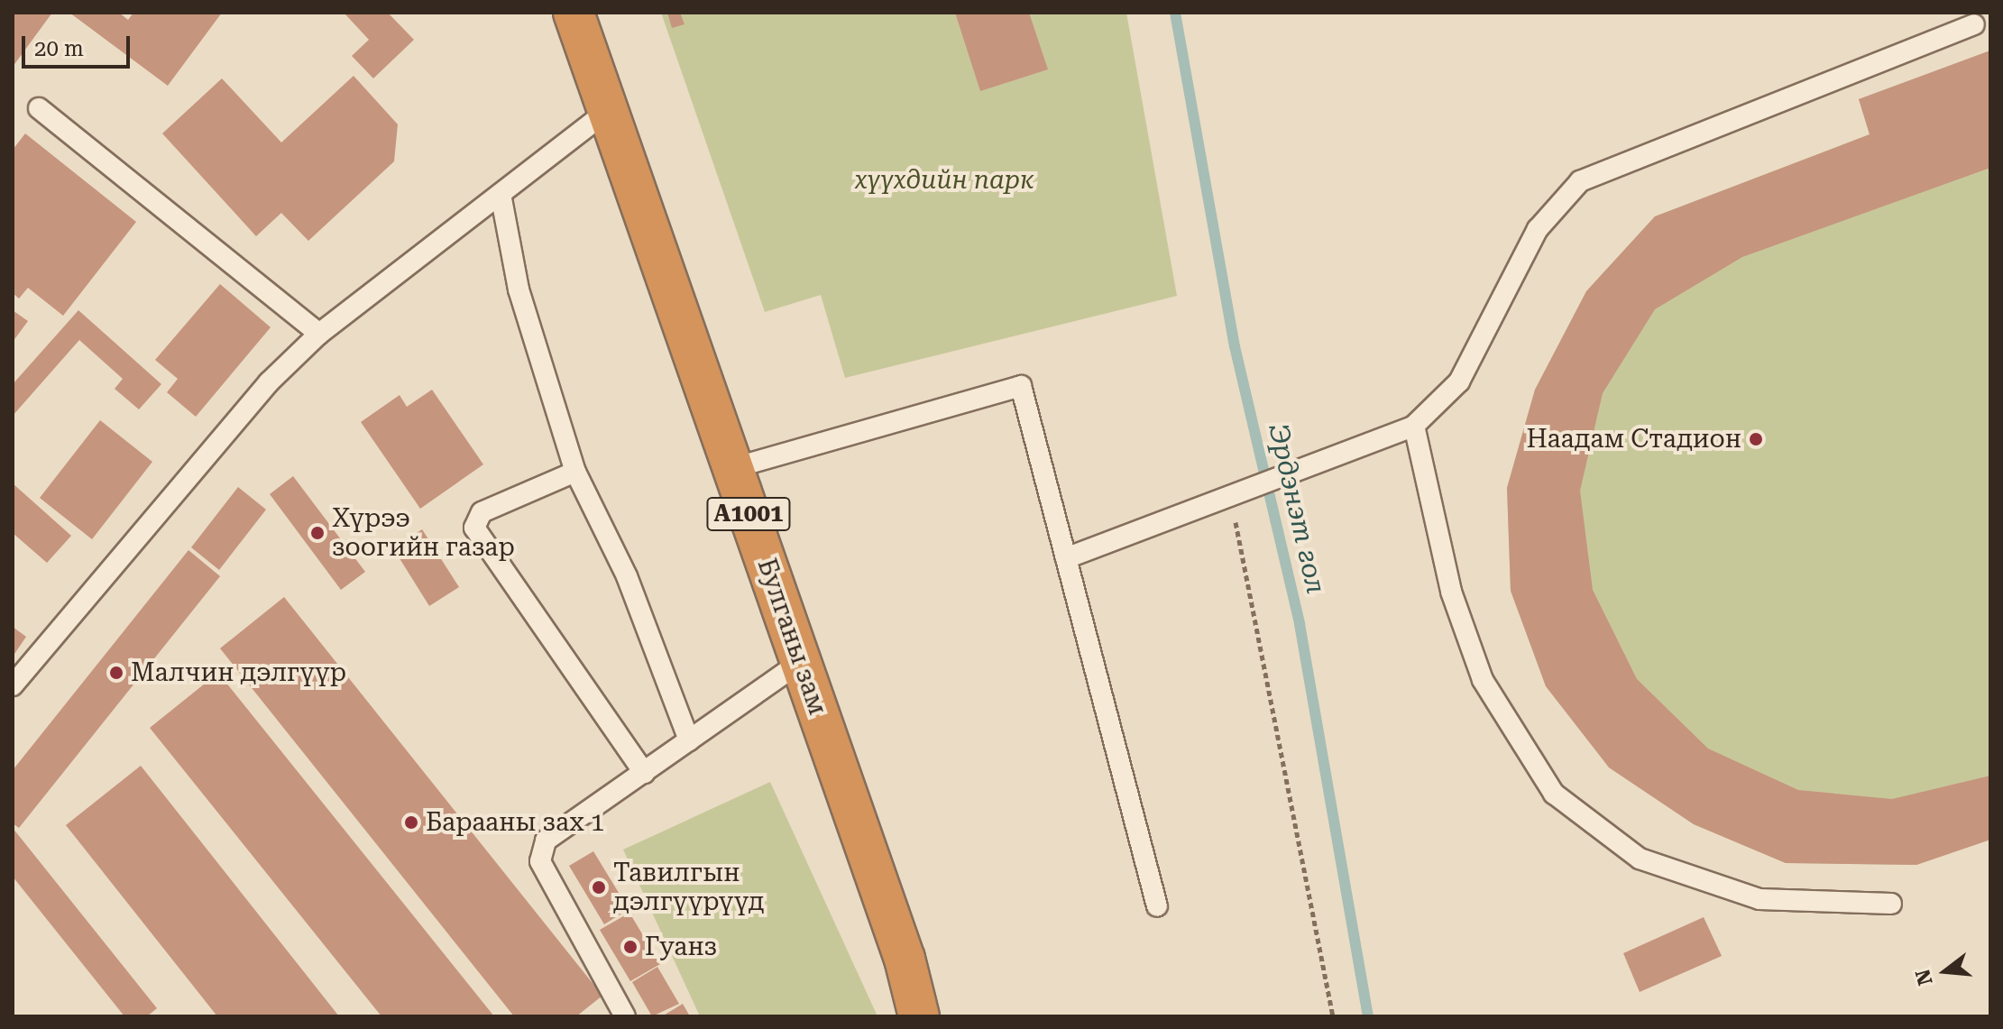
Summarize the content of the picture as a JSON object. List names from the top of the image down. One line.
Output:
{"streets":{"highway":["A1001","Булганы зам"]},"water":["Эрдэнэт гол"],"parks":["хүүхдийн парк"],"places":["Наадам Стадион","Хүрээ зоогийн газар","Малчин дэлгүүр","Барааны зах 1","Тавилгын дэлгүүрүүд","Гуанз"],"scale_bar":"20 m","north":"left"}
